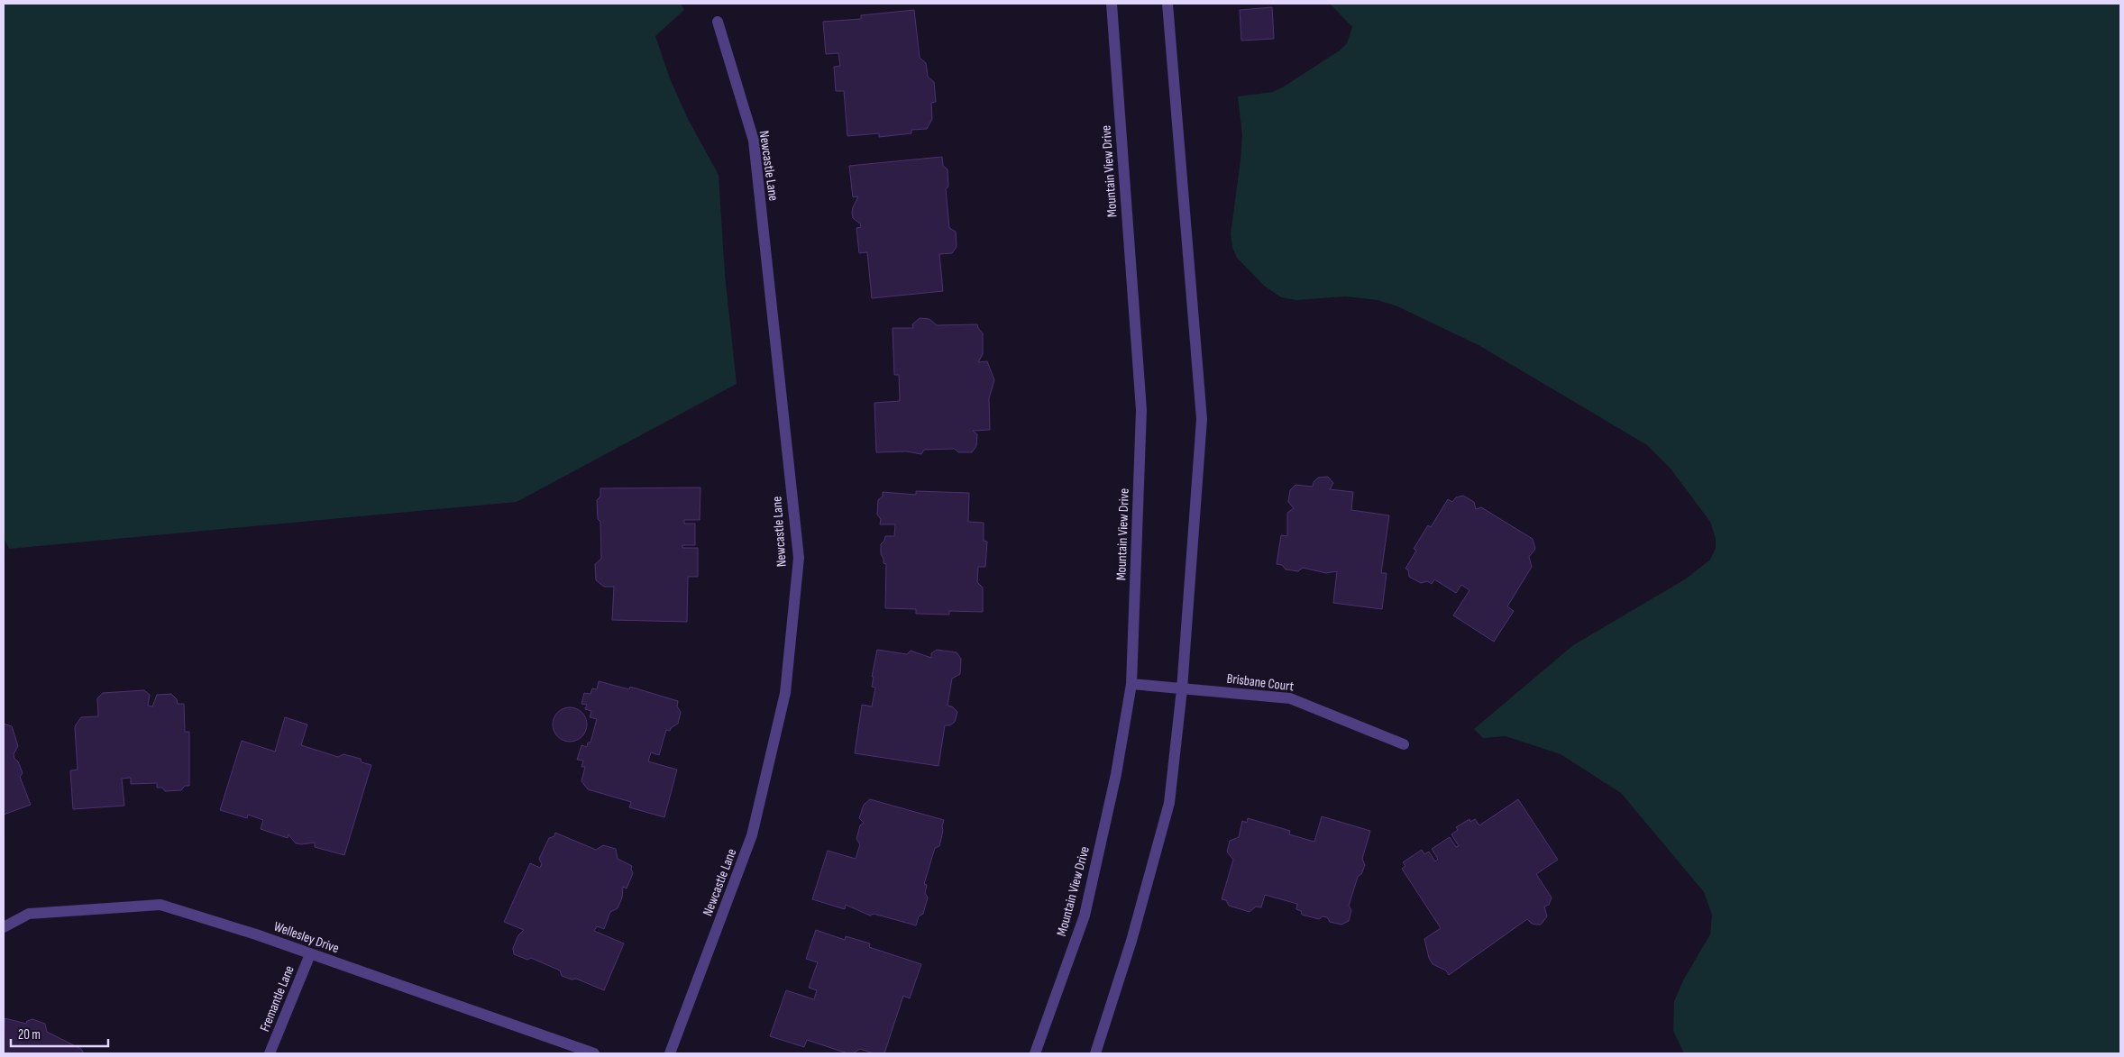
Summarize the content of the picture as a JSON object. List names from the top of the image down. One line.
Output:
{"streets":{"street":["Newcastle Lane","Mountain View Drive","Brisbane Court","Wellesley Drive","Fremantle Lane"]},"crossings":[["Mountain View Drive","Brisbane Court"],["Wellesley Drive","Fremantle Lane"]],"scale_bar":"20 m"}
